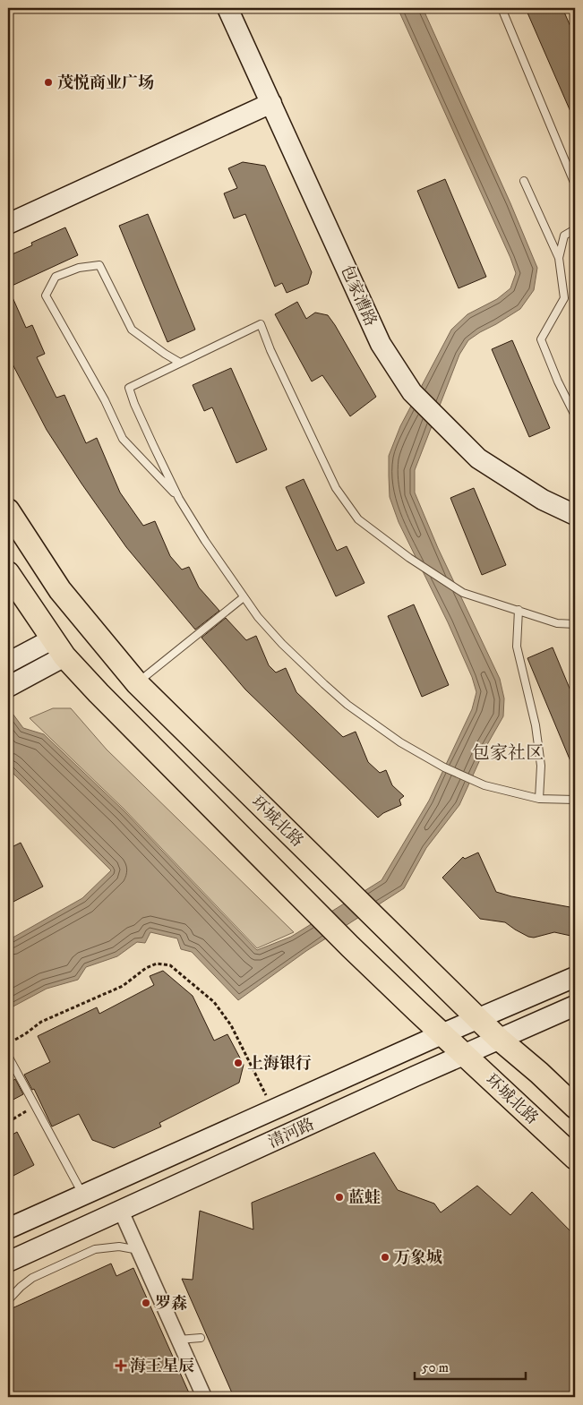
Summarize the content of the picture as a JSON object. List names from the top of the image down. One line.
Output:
{"streets":{"main road":["包家漕路","环城北路","清河路"]},"crossings":[["环城北路","清河路"]],"districts":["包家社区"],"places":{"other":["茂悦商业广场","上海银行","蓝蛙","万象城","罗森"],"health":["海王星辰"]},"scale_bar":"50 m"}
